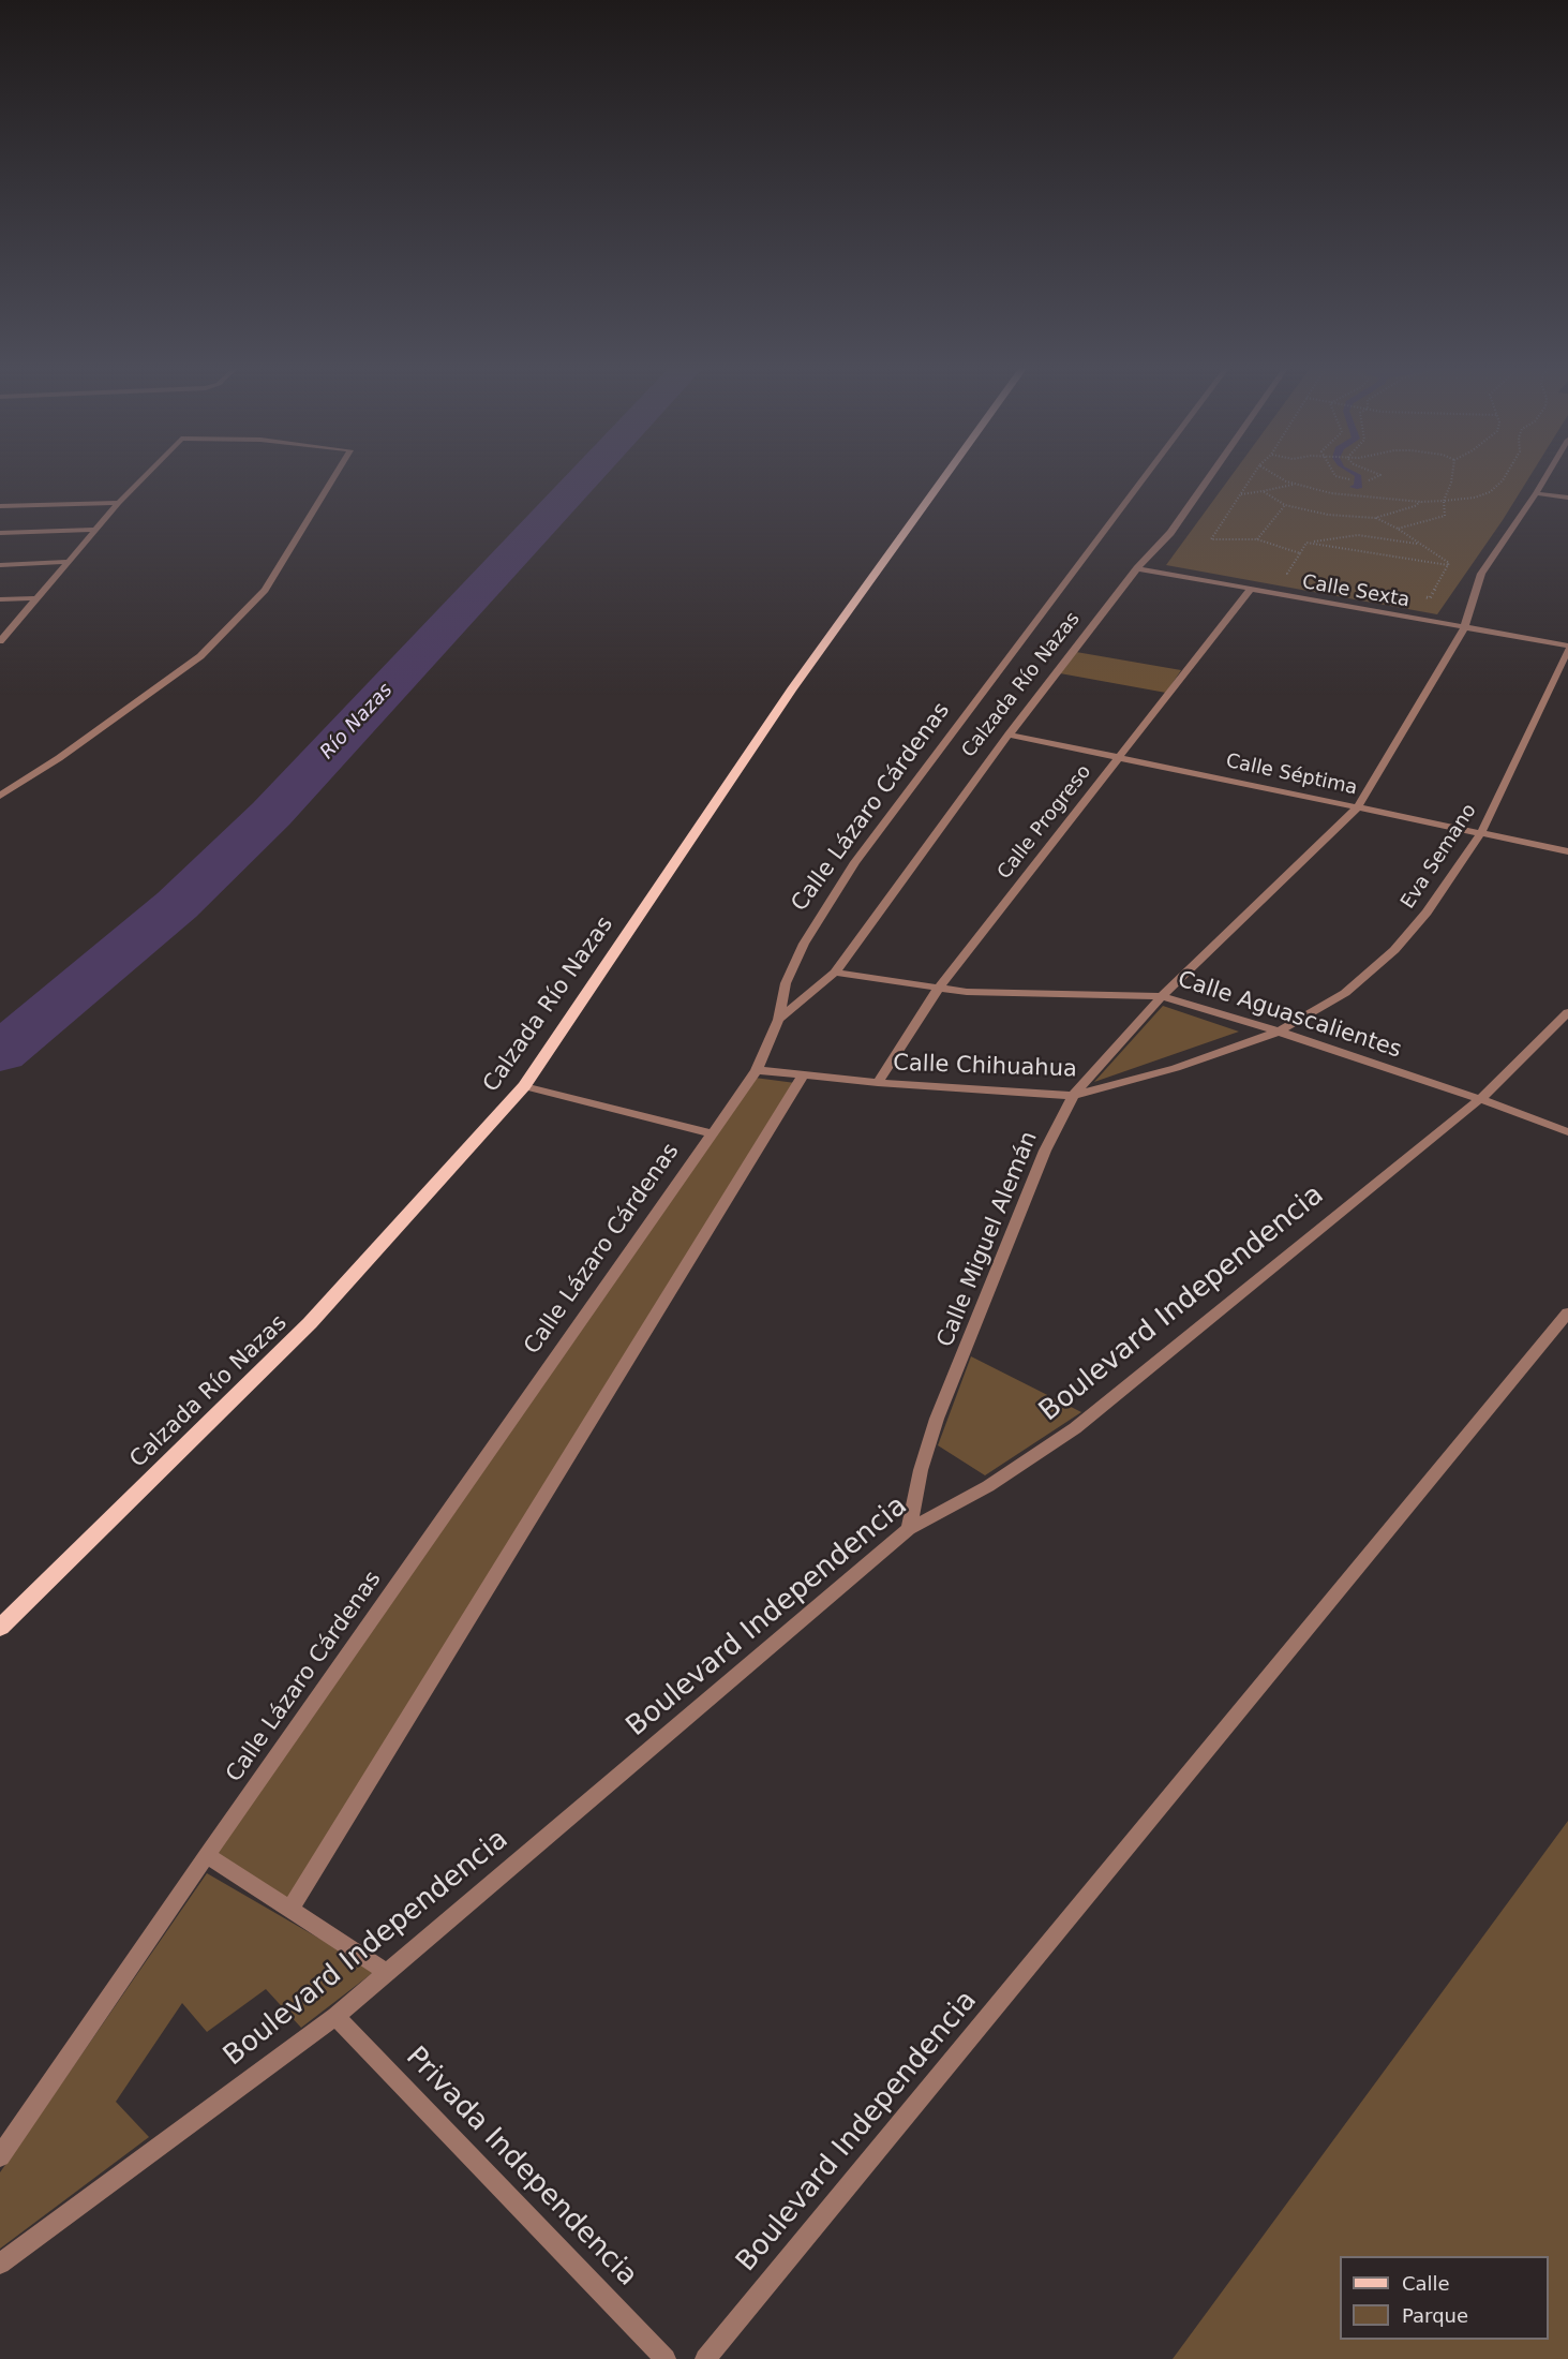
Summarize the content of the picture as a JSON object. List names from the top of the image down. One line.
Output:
{"streets":{"main road":["Calzada Río Nazas"],"street":["Calle Sexta","Calle Séptima","Calle Lázaro Cárdenas","Calle Progreso","Eva Semano","Calle Aguascalientes","Calle Chihuahua","Calle Miguel Alemán","Boulevard Independencia","Privada Independencia"]},"crossings":[["Calle Sexta","Calzada Río Nazas"],["Calle Sexta","Calle Progreso"],["Calle Sexta","Eva Semano"],["Calle Sexta","Calle Miguel Alemán"],["Calzada Río Nazas","Calle Séptima"],["Calzada Río Nazas","Calle Lázaro Cárdenas"],["Calzada Río Nazas","Calle Aguascalientes"],["Calle Séptima","Calle Progreso"],["Calle Séptima","Eva Semano"],["Calle Séptima","Calle Miguel Alemán"],["Calle Lázaro Cárdenas","Calle Chihuahua"],["Calle Progreso","Calle Aguascalientes"],["Calle Progreso","Calle Chihuahua"],["Eva Semano","Calle Aguascalientes"],["Eva Semano","Calle Chihuahua"],["Calle Aguascalientes","Calle Chihuahua"],["Calle Aguascalientes","Calle Miguel Alemán"],["Calle Aguascalientes","Boulevard Independencia"],["Calle Chihuahua","Calle Miguel Alemán"],["Calle Miguel Alemán","Boulevard Independencia"],["Boulevard Independencia","Privada Independencia"]],"water":["Río Nazas"],"legend":["Calle","Parque"]}
